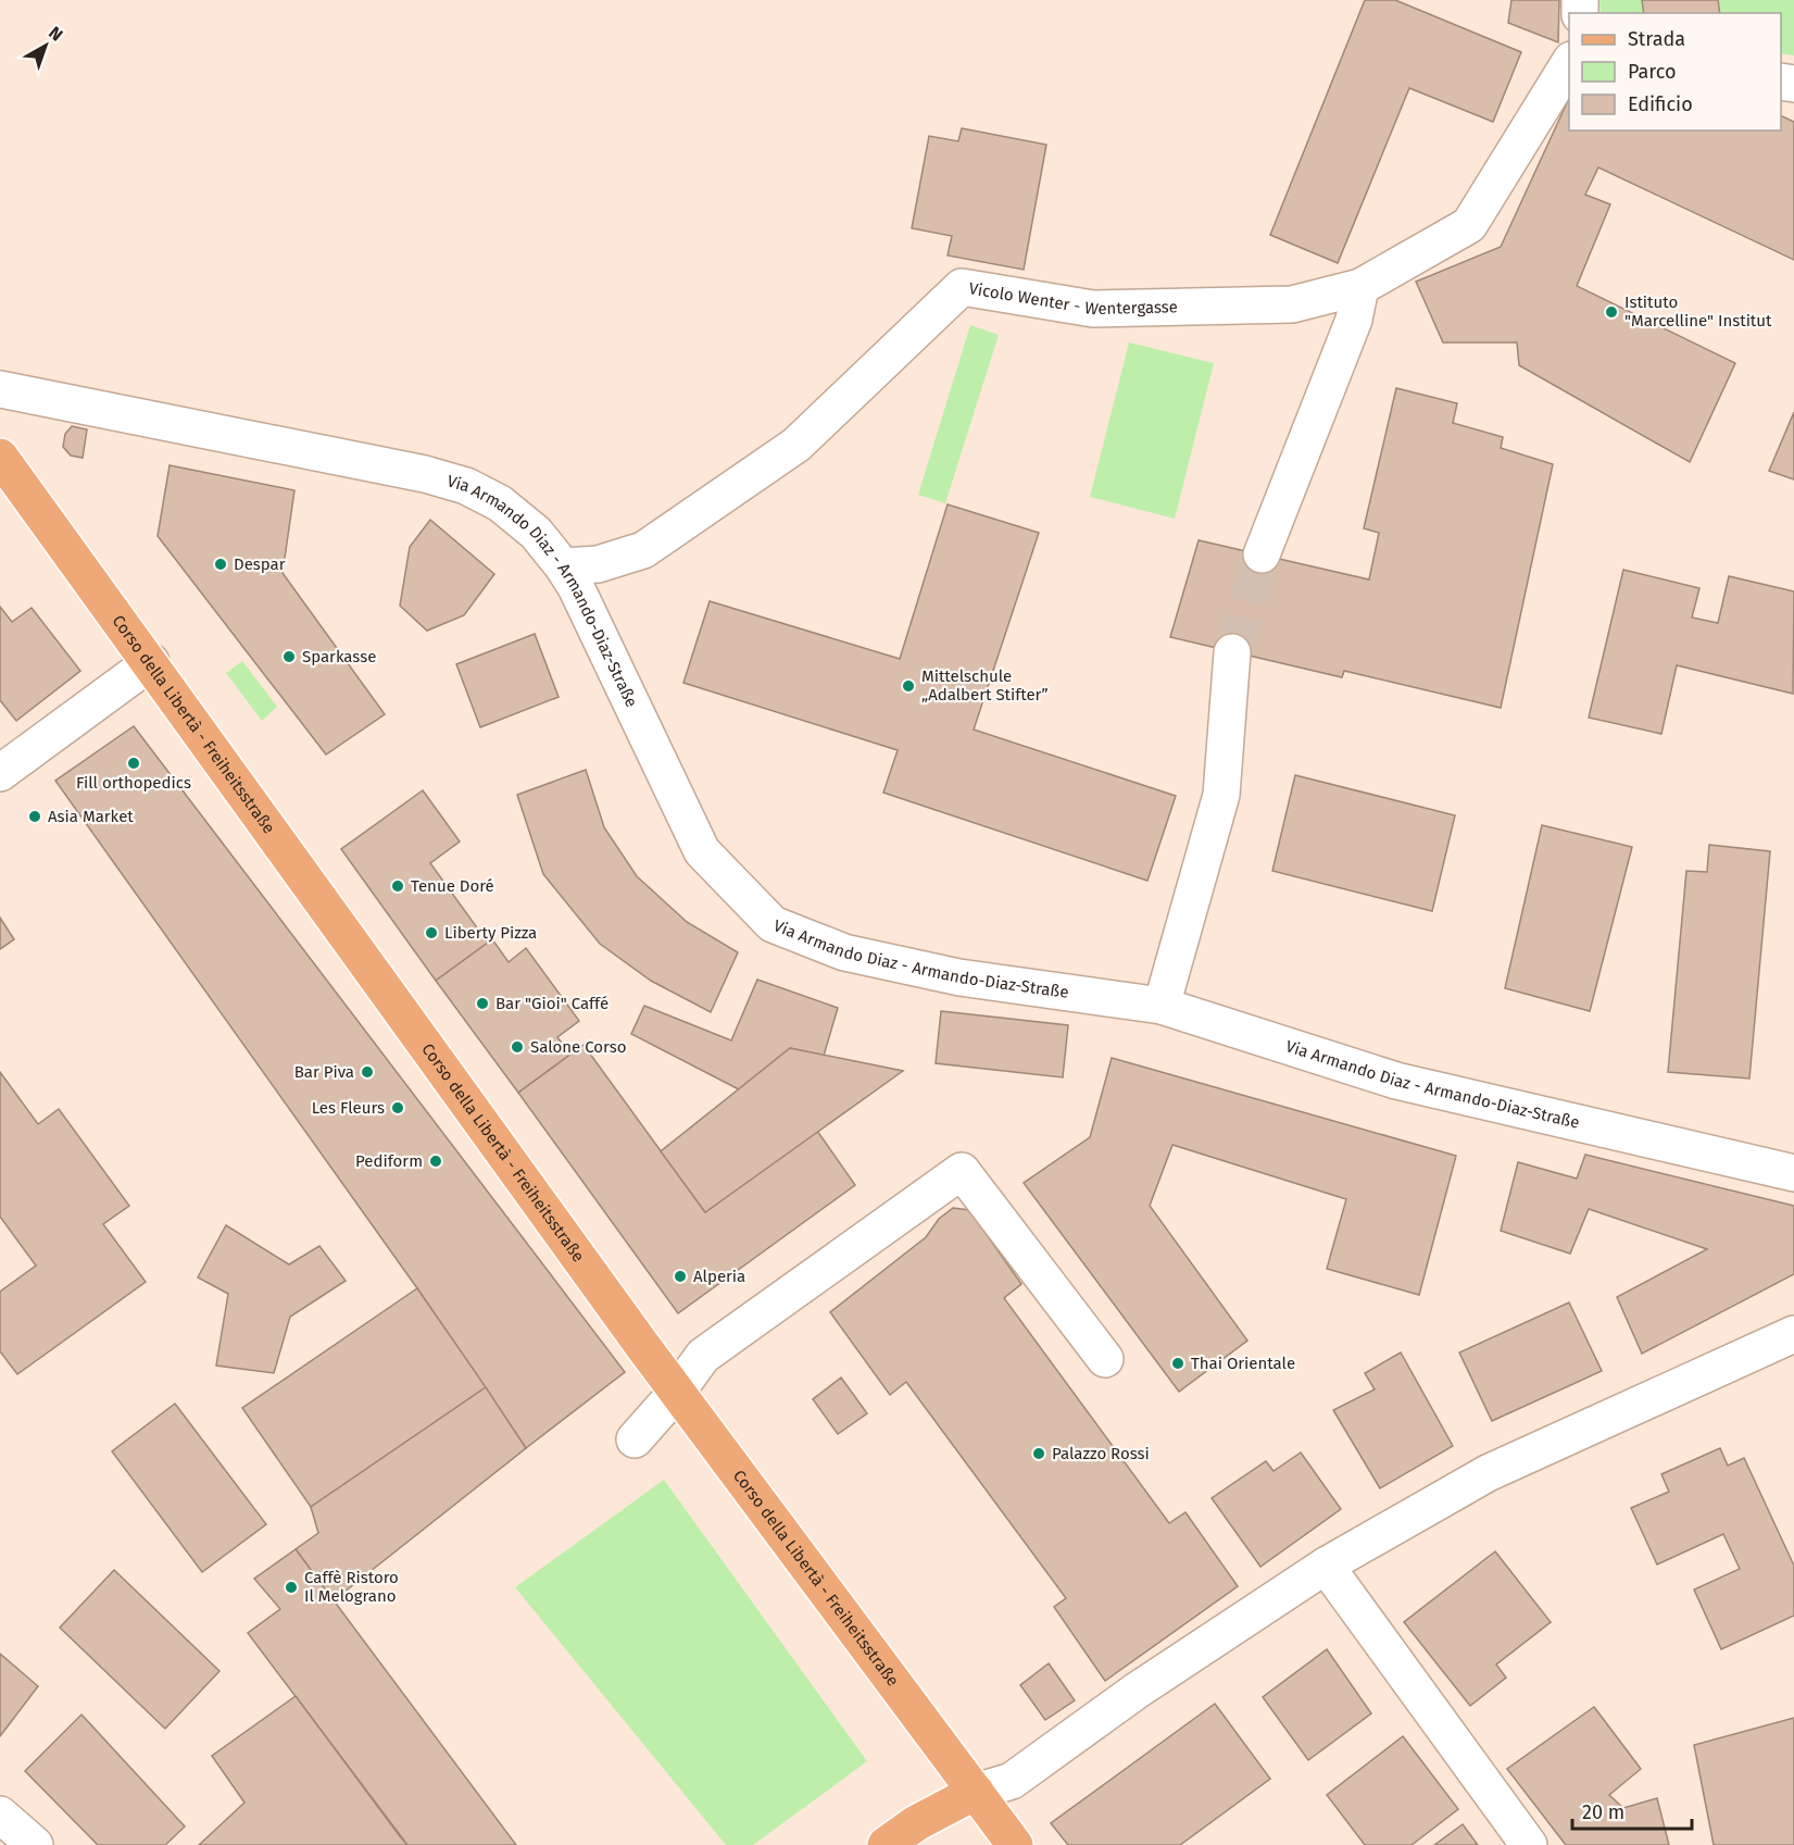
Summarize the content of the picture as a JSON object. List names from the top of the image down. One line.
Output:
{"streets":{"main road":["Corso della Libertà - Freiheitsstraße"],"street":["Vicolo Wenter - Wentergasse","Via Armando Diaz - Armando-Diaz-Straße"]},"crossings":[["Vicolo Wenter - Wentergasse","Via Armando Diaz - Armando-Diaz-Straße"]],"places":["Istituto \"Marcelline\" Institut","Despar","Sparkasse","Mittelschule „Adalbert Stifter”","Fill orthopedics","Asia Market","Tenue Doré","Liberty Pizza","Bar \"Gioi\" Caffé","Salone Corso","Bar Piva","Les Fleurs","Pediform","Alperia","Thai Orientale","Palazzo Rossi","Caffè Ristoro Il Melograno"],"legend":["Strada","Parco","Edificio"],"scale_bar":"20 m","north":"top right"}
